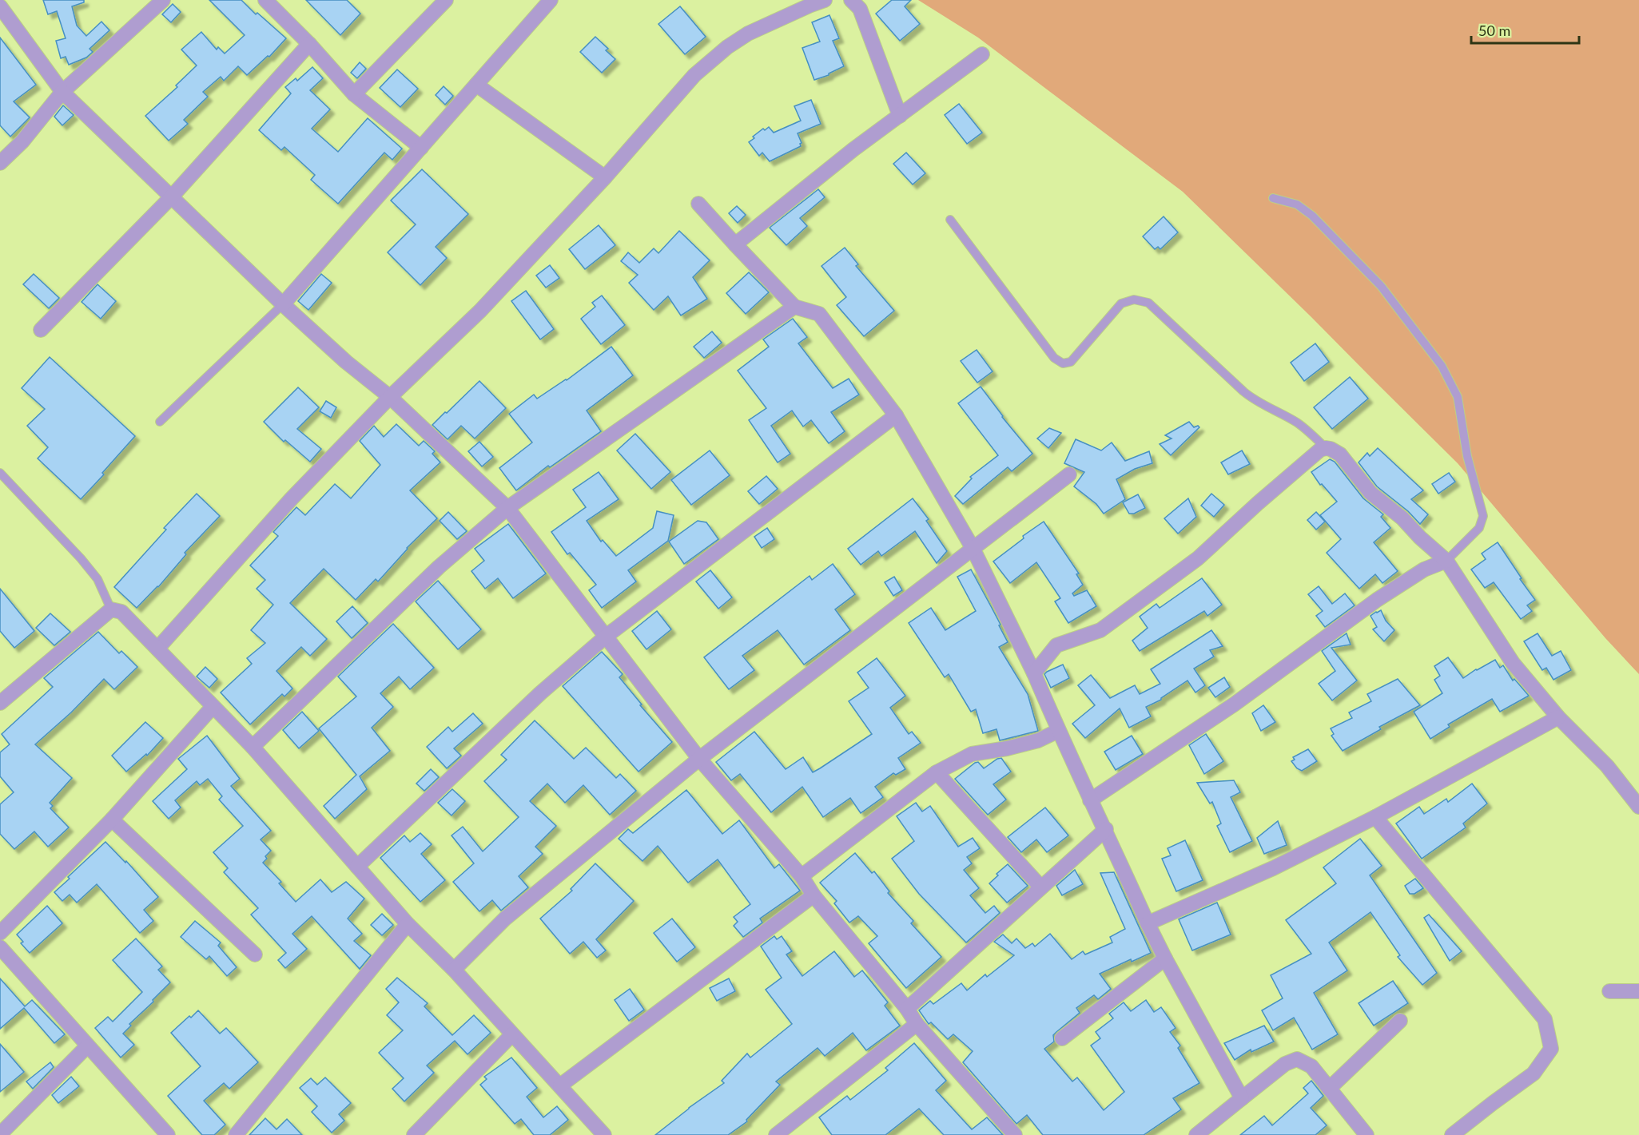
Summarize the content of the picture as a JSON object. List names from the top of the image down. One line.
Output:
{"scale_bar":"50 m"}
